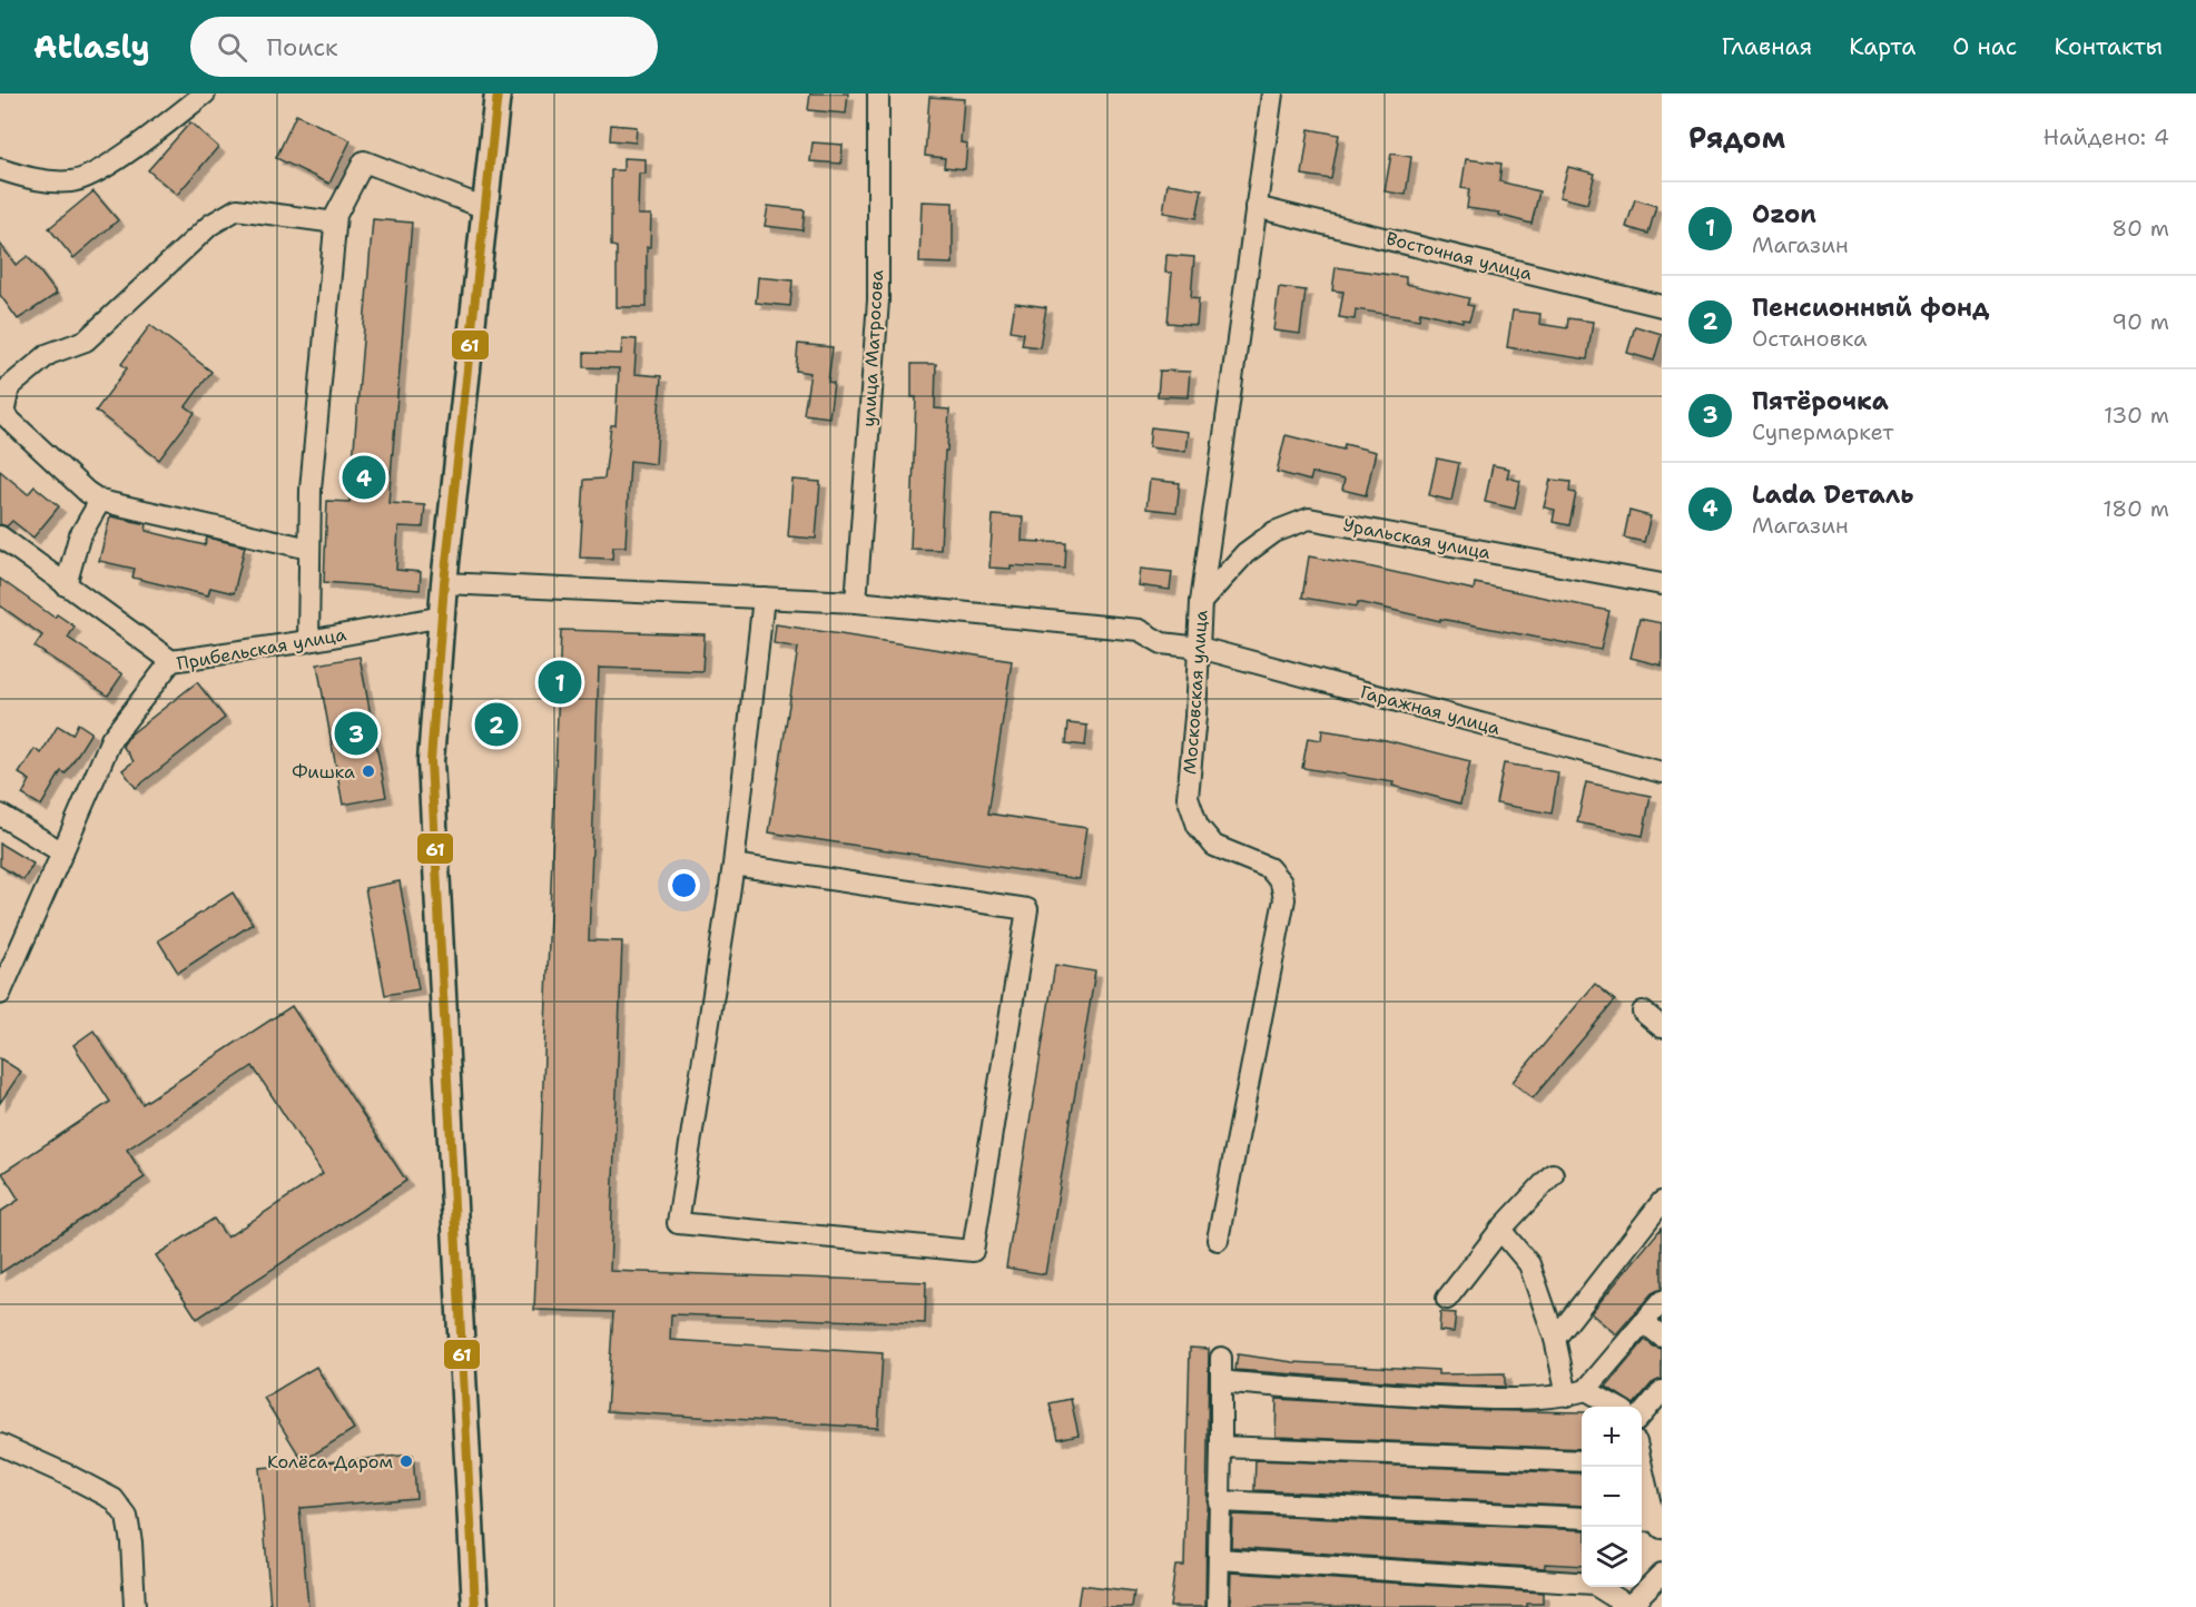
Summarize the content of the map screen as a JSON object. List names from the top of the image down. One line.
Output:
{"streets":{"street":["Восточная улица","улица Матросова","Уральская улица","Прибельская улица","Московская улица","Гаражная улица"]},"crossings":[["Восточная улица","Московская улица"],["улица Матросова","Гаражная улица"],["Уральская улица","Московская улица"],["Московская улица","Гаражная улица"]],"places":["Фишка","Колёса Даром"],"lines":["transit line 61"],"page":{"header":"Atlasly","search":"Поиск","nav":["Главная","Карта","О нас","Контакты"],"heading":["Рядом","Найдено: 4"],"list":[{"mark":"1","name":"Ozon","note":"Магазин","value":"80 m"},{"mark":"2","name":"Пенсионный фонд","note":"Остановка","value":"90 m"},{"mark":"3","name":"Пятёрочка","note":"Супермаркет","value":"130 m"},{"mark":"4","name":"Lada Dеталь","note":"Магазин","value":"180 m"}],"pins":["4","1","2","3"],"map_buttons":["+","−"]}}
